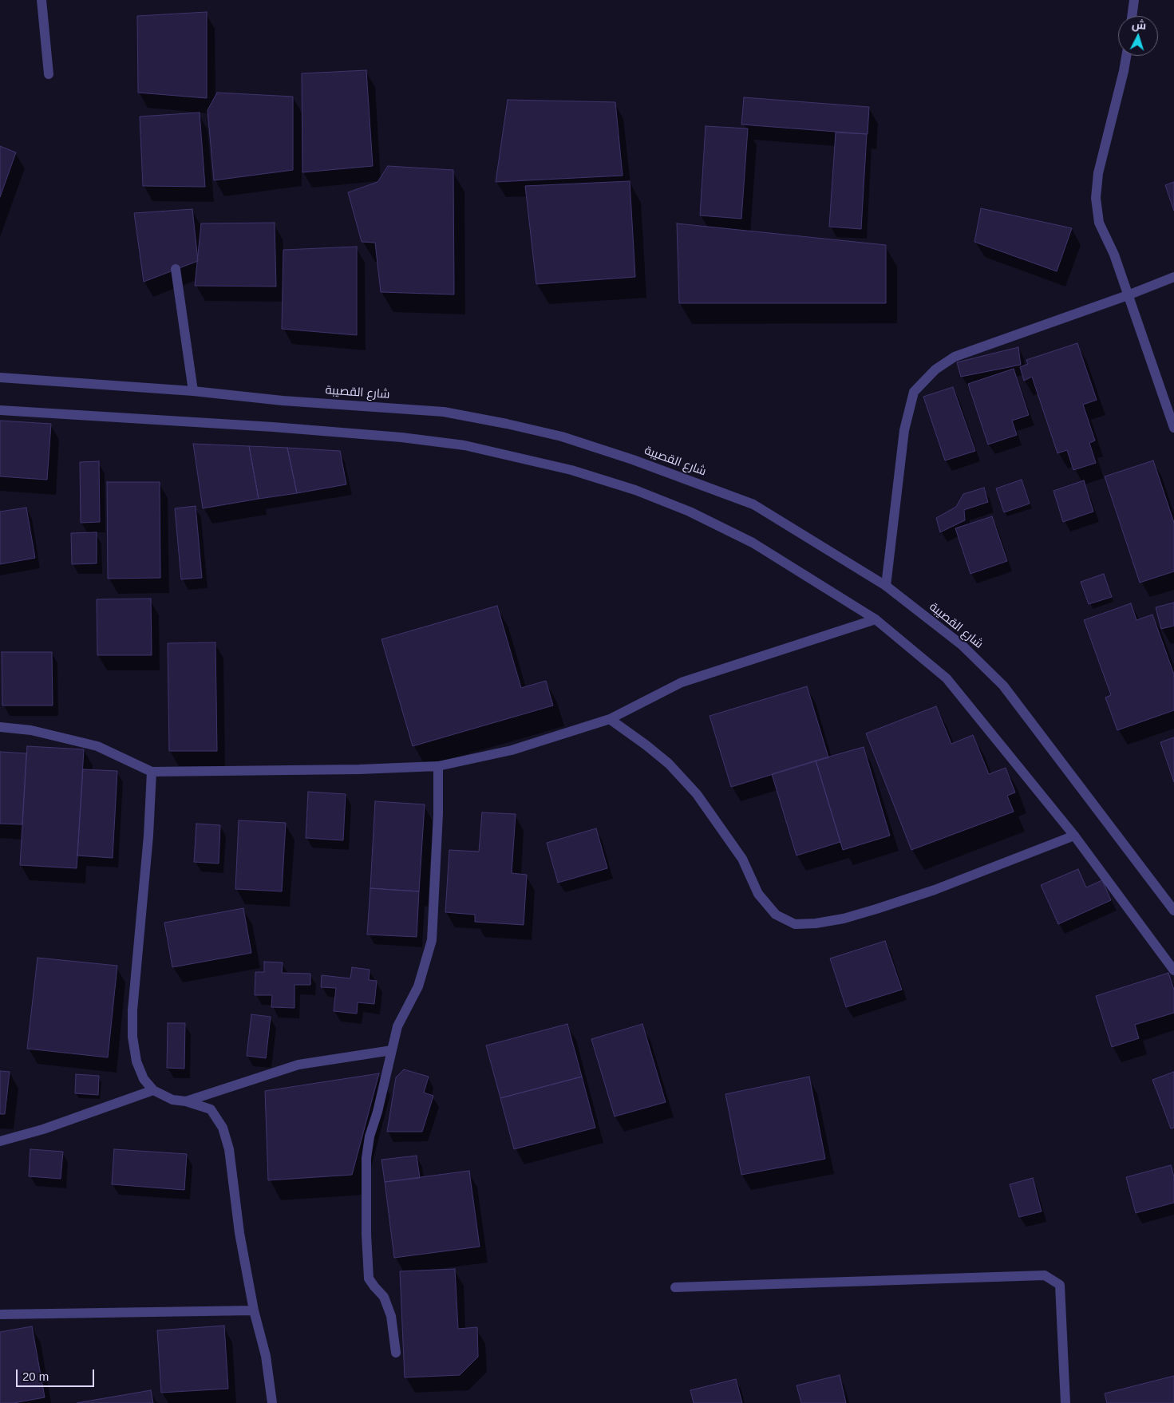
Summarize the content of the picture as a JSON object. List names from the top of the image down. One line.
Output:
{"streets":{"street":["شارع القصيبة"]},"scale_bar":"20 m","north":"top"}
